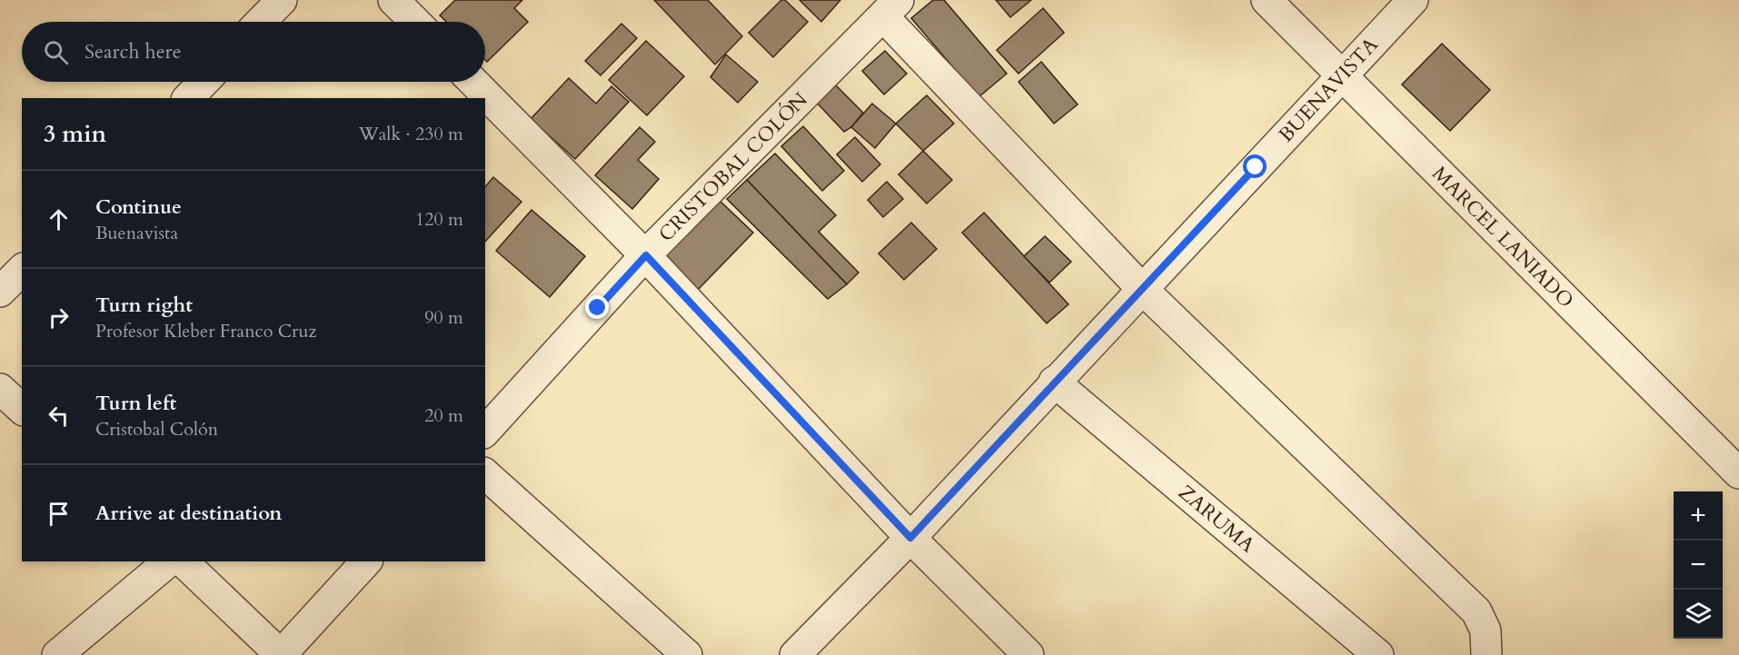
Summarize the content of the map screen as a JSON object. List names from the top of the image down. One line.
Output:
{"streets":{"street":["BUENAVISTA","CRISTOBAL COLÓN","MARCEL LANIADO","ZARUMA"]},"crossings":[["BUENAVISTA","MARCEL LANIADO"],["BUENAVISTA","ZARUMA"]],"page":{"search":"Search here","heading":["3 min","Walk · 230 m"],"list":[["Continue","Buenavista","120 m"],["Turn right","Profesor Kleber Franco Cruz","90 m"],["Turn left","Cristobal Colón","20 m"],"Arrive at destination"],"map_buttons":["+","−"]}}
